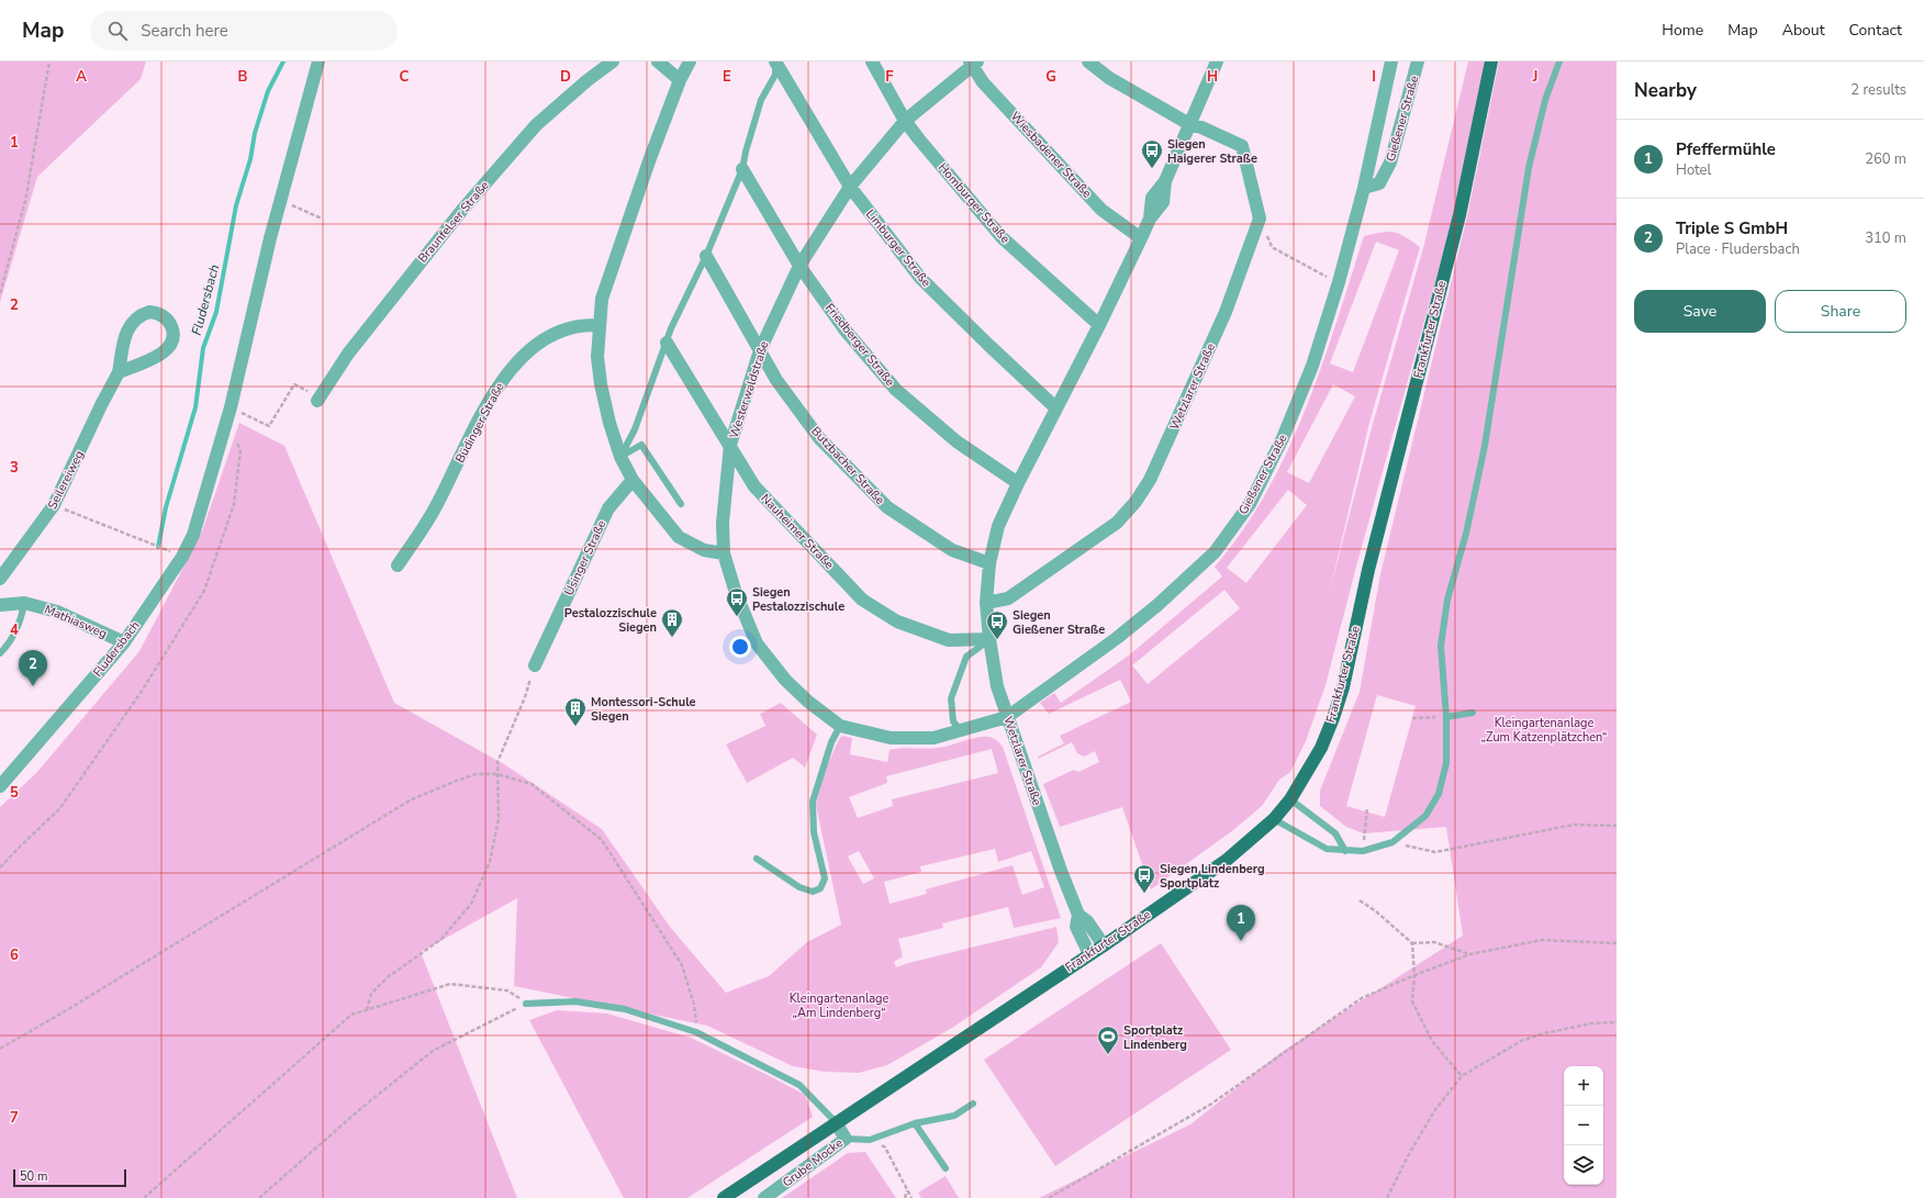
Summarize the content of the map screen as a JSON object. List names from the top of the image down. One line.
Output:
{"streets":{"main road":["Frankfurter Straße"],"street":["Gießener Straße","Wiesbadener Straße","Homburger Straße","Braunfelser Straße","Limburger Straße","Friedberger Straße","Wetzlarer Straße","Westerwaldstraße","Büdinger Straße","Butzbacher Straße","Seilereiweg","Nauheimer Straße","Usinger Straße","Mathiasweg","Fludersbach","Grube Mocke"]},"crossings":[["Gießener Straße","Wetzlarer Straße"],["Gießener Straße","Westerwaldstraße"],["Wiesbadener Straße","Wetzlarer Straße"],["Wiesbadener Straße","Westerwaldstraße"],["Homburger Straße","Wetzlarer Straße"],["Homburger Straße","Westerwaldstraße"],["Limburger Straße","Wetzlarer Straße"],["Limburger Straße","Westerwaldstraße"],["Frankfurter Straße","Wetzlarer Straße"],["Frankfurter Straße","Grube Mocke"],["Friedberger Straße","Wetzlarer Straße"],["Friedberger Straße","Westerwaldstraße"],["Wetzlarer Straße","Westerwaldstraße"],["Wetzlarer Straße","Butzbacher Straße"],["Wetzlarer Straße","Nauheimer Straße"],["Westerwaldstraße","Butzbacher Straße"],["Westerwaldstraße","Nauheimer Straße"],["Mathiasweg","Fludersbach"]],"water":["Fludersbach"],"parks":["Kleingartenanlage „Zum Katzenplätzchen“","Kleingartenanlage „Am Lindenberg“"],"places":{"bus stop":["Siegen Haigerer Straße","Siegen Pestalozzischule","Siegen Gießener Straße","Siegen Lindenberg Sportplatz"],"building":["Pestalozzischule Siegen","Montessori-Schule Siegen"],"sports":["Sportplatz Lindenberg"]},"scale_bar":"50 m","page":{"header":"Map","search":"Search here","nav":["Home","Map","About","Contact"],"heading":["Nearby","2 results"],"list":[{"mark":"1","name":"Pfeffermühle","note":"Hotel","value":"260 m"},{"mark":"2","name":"Triple S GmbH","note":"Place · Fludersbach","value":"310 m"}],"buttons":["Save","Share"],"pins":["2","1"],"map_buttons":["+","−"],"scale":"50 m"},"grid":{"columns":["A","B","C","D","E","F","G","H","I","J"],"rows":["1","2","3","4","5","6","7"]}}
